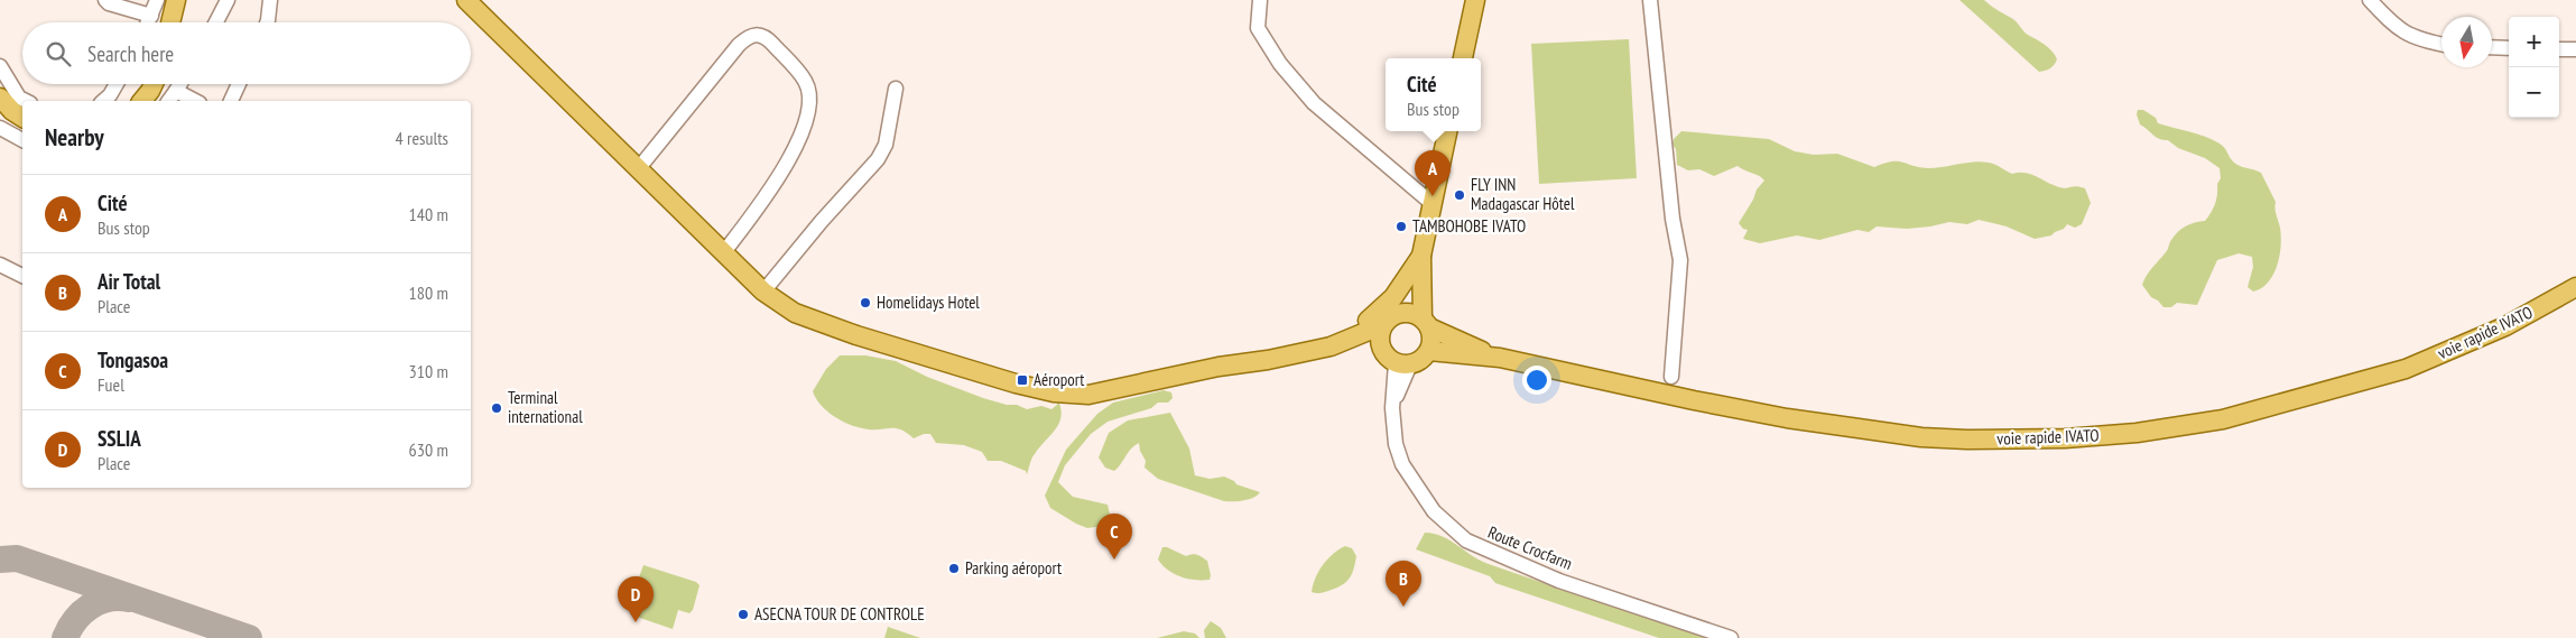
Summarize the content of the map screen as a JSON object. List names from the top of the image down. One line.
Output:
{"streets":{"main road":["voie rapide IVATO"],"street":["Route Crocfarm"]},"places":{"other":["FLY INN Madagascar Hôtel","TAMBOHOBE IVATO","Homelidays Hotel","Terminal international","Parking aéroport","ASECNA TOUR DE CONTROLE"],"transit":["Aéroport"]},"north":"bottom","page":{"map_buttons":["+","−"],"search":"Search here","popup":["Cité","Bus stop"],"heading":["Nearby","4 results"],"pins":["A","C","B","D"],"list":[{"mark":"A","name":"Cité","note":"Bus stop","value":"140 m"},{"mark":"B","name":"Air Total","note":"Place","value":"180 m"},{"mark":"C","name":"Tongasoa","note":"Fuel","value":"310 m"},{"mark":"D","name":"SSLIA","note":"Place","value":"630 m"}]}}
